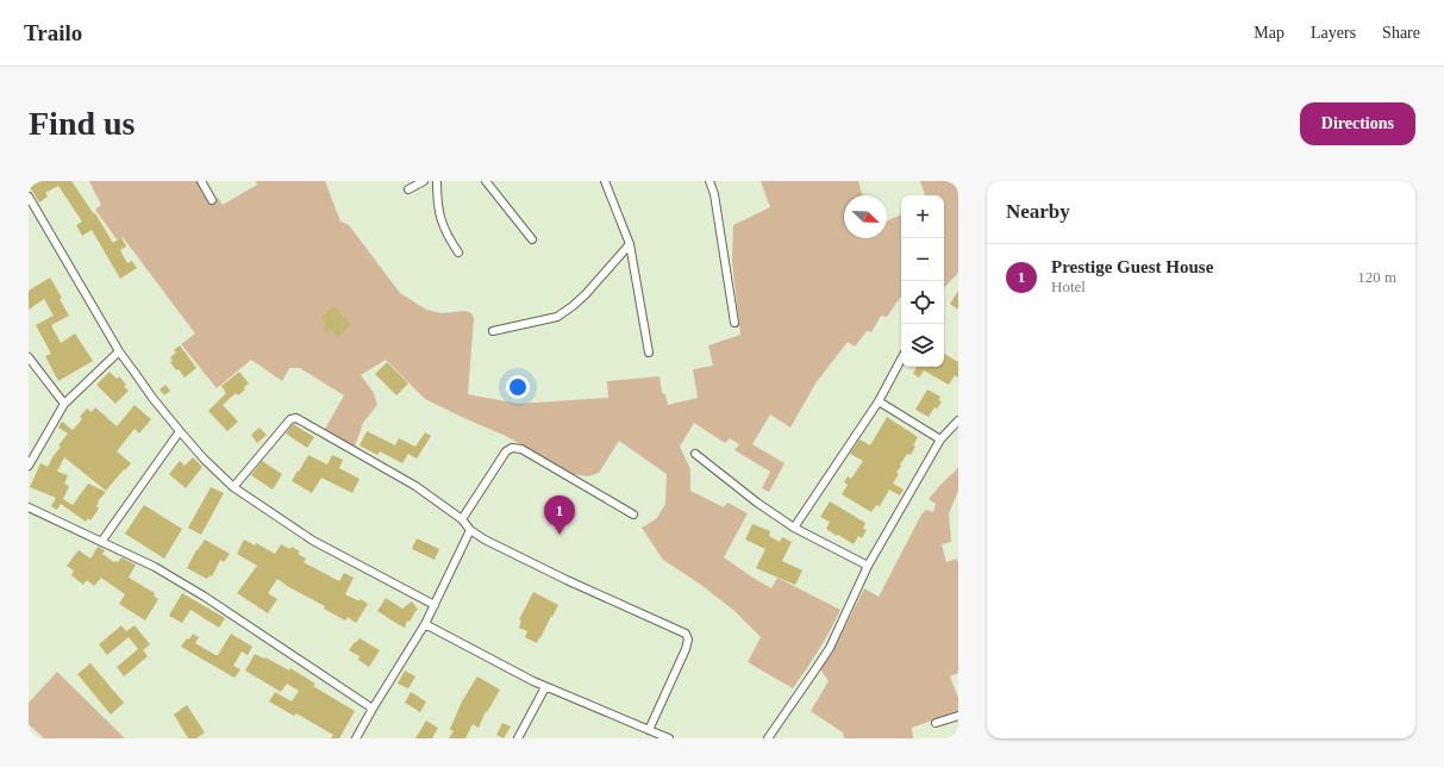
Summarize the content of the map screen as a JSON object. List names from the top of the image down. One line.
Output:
{"north":"bottom right","page":{"header":"Trailo","nav":["Map","Layers","Share"],"buttons":"Directions","title":"Find us","heading":"Nearby","map_buttons":["+","−"],"list":[{"mark":"1","name":"Prestige Guest House","note":"Hotel","value":"120 m"}],"pins":"1"}}
